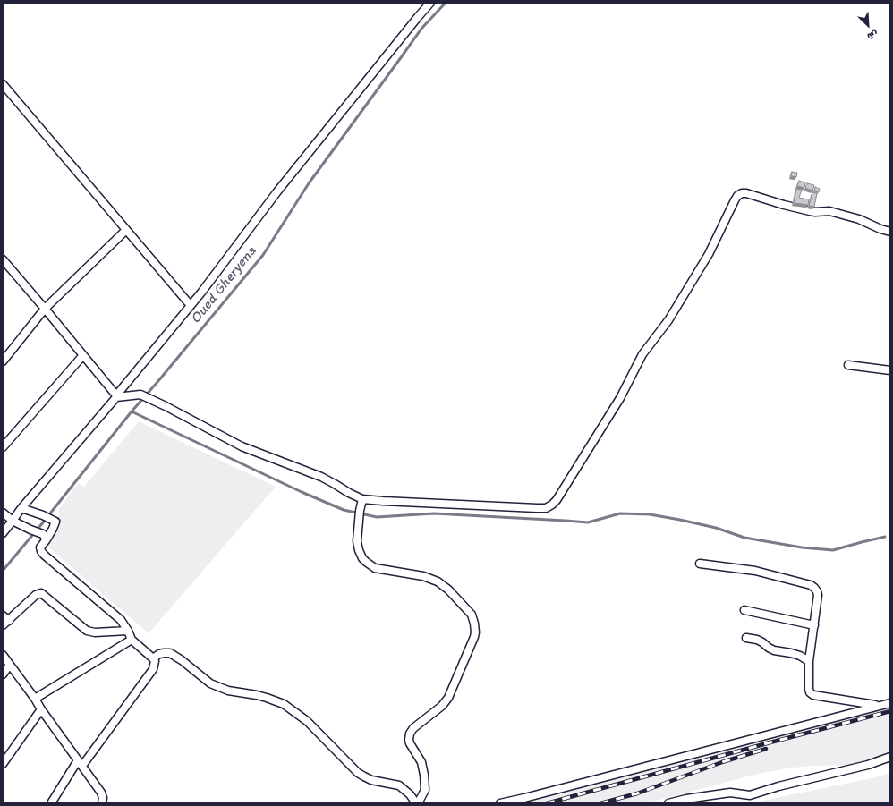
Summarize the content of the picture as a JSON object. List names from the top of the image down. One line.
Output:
{"water":["Oued Gheryena"],"north":"bottom right"}
